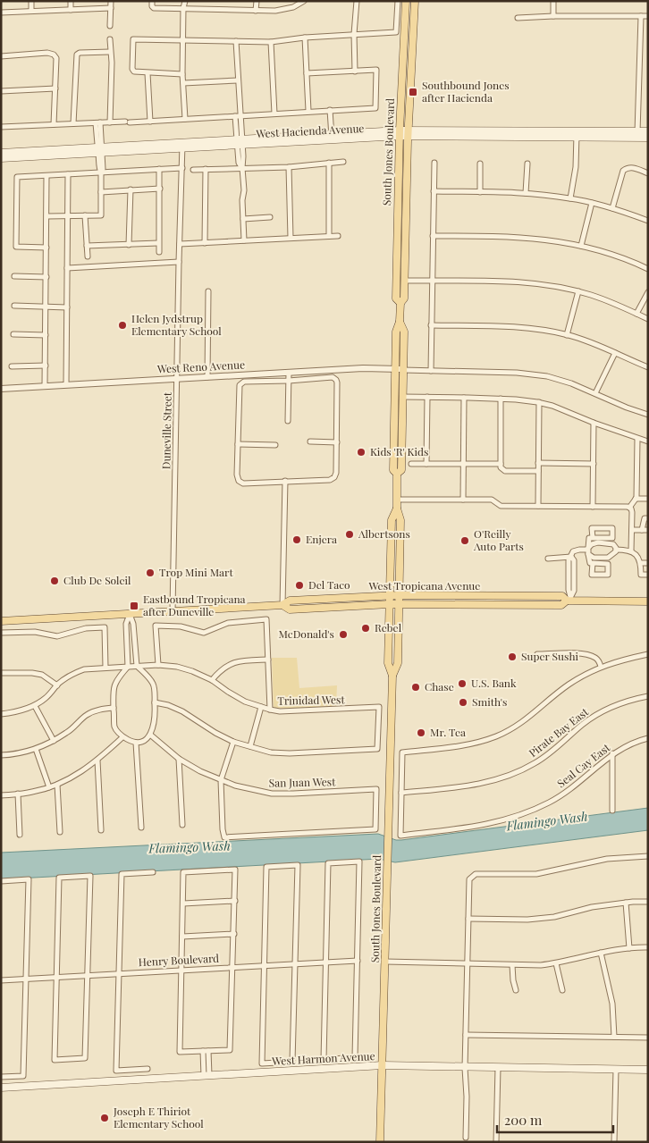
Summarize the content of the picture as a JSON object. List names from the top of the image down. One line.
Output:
{"streets":{"main road":["West Hacienda Avenue","South Jones Boulevard","West Tropicana Avenue","West Harmon Avenue"],"street":["West Reno Avenue","Duneville Street","Trinidad West","Pirate Bay East","Seal Cay East","San Juan West","Henry Boulevard"]},"crossings":[["West Hacienda Avenue","South Jones Boulevard"],["West Hacienda Avenue","Duneville Street"],["South Jones Boulevard","West Reno Avenue"],["South Jones Boulevard","West Tropicana Avenue"],["South Jones Boulevard","West Harmon Avenue"],["West Reno Avenue","Duneville Street"],["Duneville Street","West Tropicana Avenue"],["Trinidad West","San Juan West"],["Pirate Bay East","Seal Cay East"]],"water":["Flamingo Wash"],"places":{"transit":["Southbound Jones after Hacienda","Eastbound Tropicana after Duneville"],"other":["Helen Jydstrup Elementary School","Kids 'R' Kids","Albertsons","Enjera","O'Reilly Auto Parts","Trop Mini Mart","Club De Soleil","Del Taco","Rebel","McDonald's","Super Sushi","U.S. Bank","Chase","Smith's","Mr. Tea","Joseph E Thiriot Elementary School"]},"scale_bar":"200 m"}
